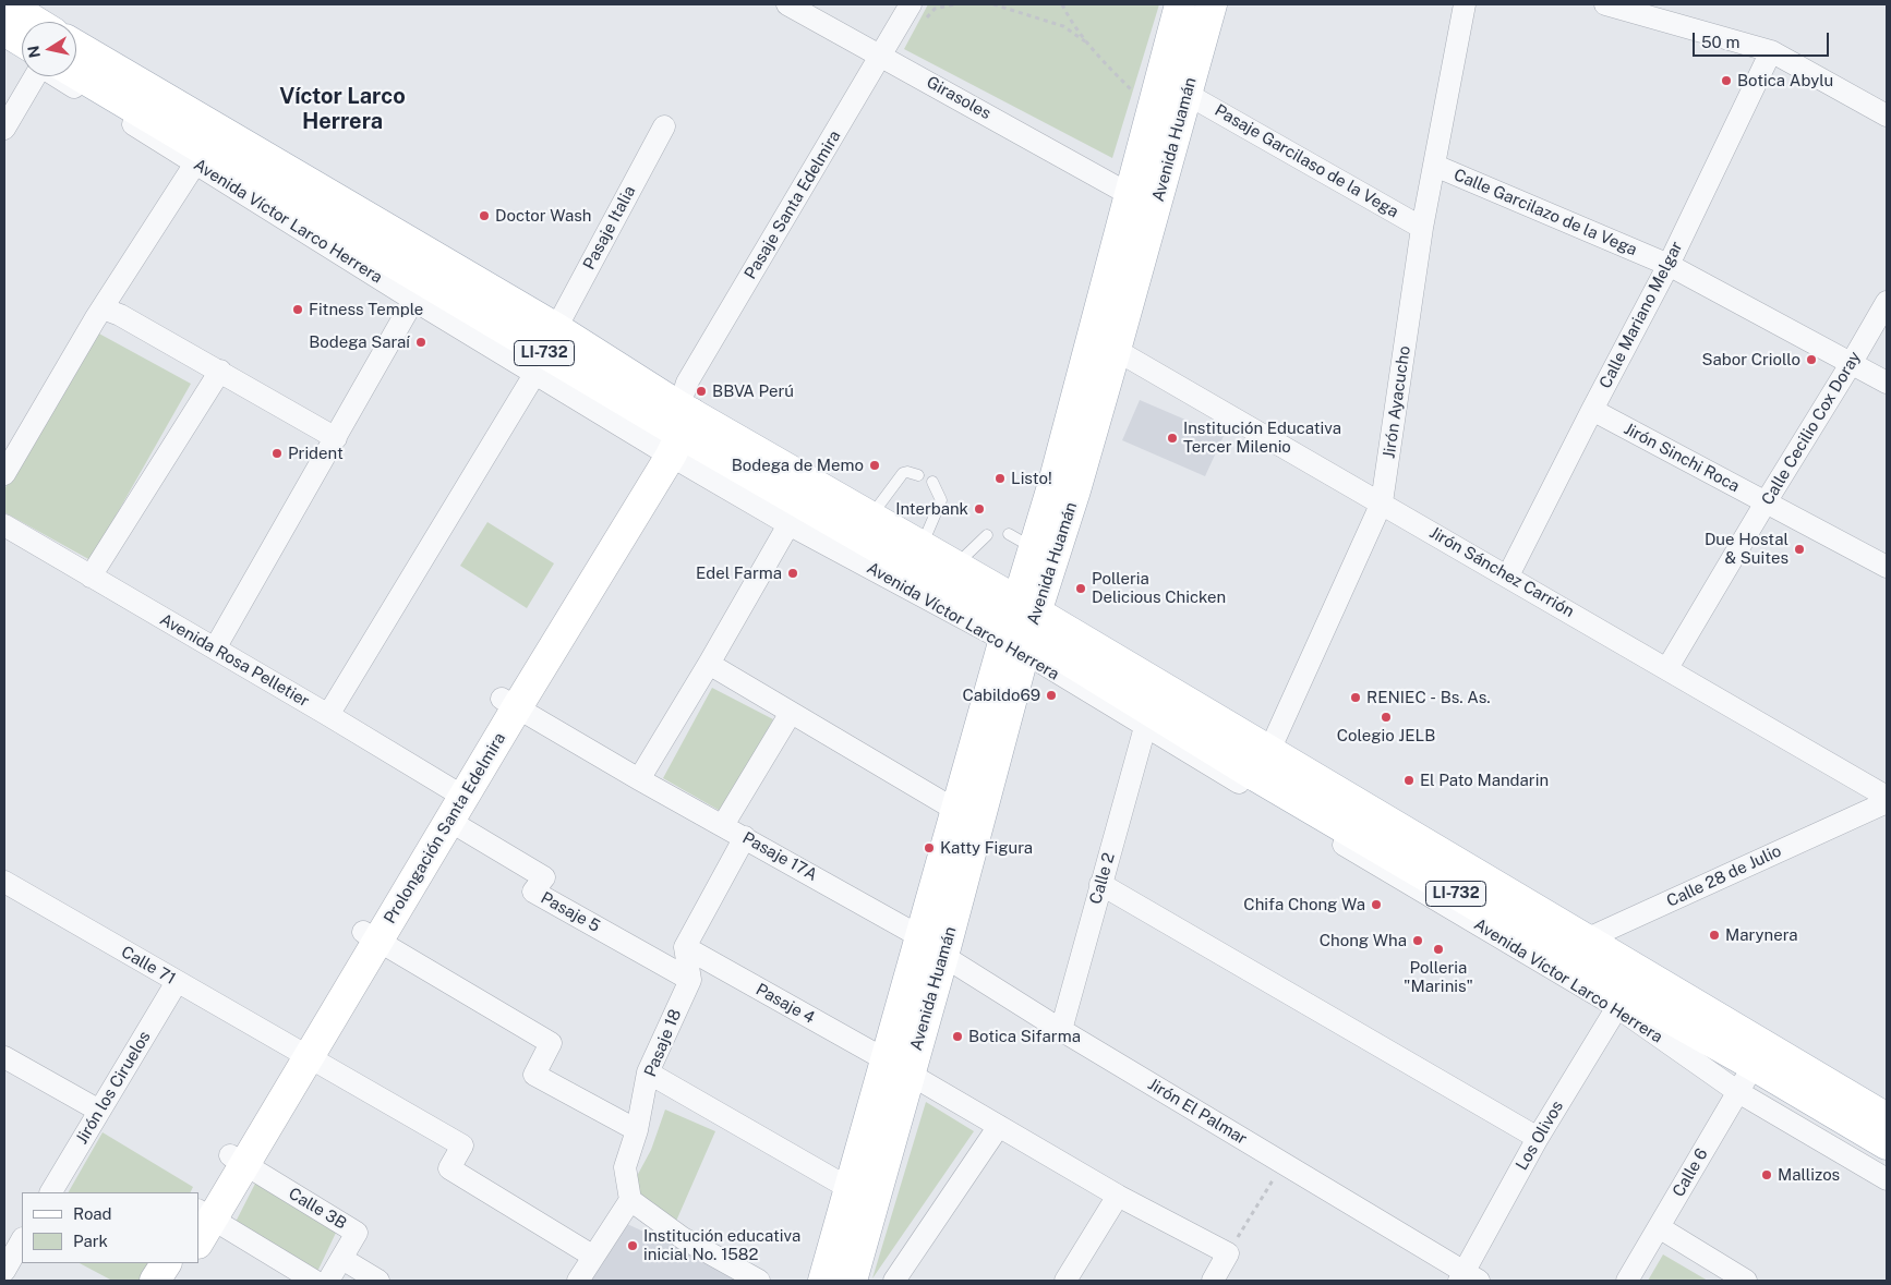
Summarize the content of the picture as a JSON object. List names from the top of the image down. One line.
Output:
{"streets":{"main road":["Avenida Huamán","Avenida Víctor Larco Herrera","LI-732","Prolongación Santa Edelmira"],"street":["Girasoles","Pasaje Garcilaso de la Vega","Pasaje Santa Edelmira","Calle Garcilazo de la Vega","Pasaje Italia","Calle Mariano Melgar","Jirón Ayacucho","Calle Cecilio Cox Doray","Jirón Sinchi Roca","Jirón Sánchez Carrión","Avenida Rosa Pelletier","Pasaje 17A","Calle 28 de Julio","Calle 2","Pasaje 5","Calle 71","Pasaje 4","Pasaje 18","Jirón los Ciruelos","Jirón El Palmar","Los Olivos","Calle 6","Calle 3B"]},"crossings":[["Girasoles","Avenida Huamán"],["Girasoles","Pasaje Santa Edelmira"],["Avenida Huamán","Pasaje Garcilaso de la Vega"],["Avenida Huamán","Avenida Víctor Larco Herrera"],["Avenida Huamán","Jirón Sánchez Carrión"],["Avenida Huamán","Pasaje 17A"],["Avenida Huamán","Pasaje 4"],["Avenida Huamán","Jirón El Palmar"],["Pasaje Garcilaso de la Vega","Jirón Ayacucho"],["Pasaje Santa Edelmira","Avenida Víctor Larco Herrera"],["Pasaje Santa Edelmira","Prolongación Santa Edelmira"],["Calle Garcilazo de la Vega","Calle Mariano Melgar"],["Calle Garcilazo de la Vega","Jirón Ayacucho"],["Calle Garcilazo de la Vega","Calle Cecilio Cox Doray"],["Avenida Víctor Larco Herrera","Pasaje Italia"],["Avenida Víctor Larco Herrera","Jirón Ayacucho"],["Avenida Víctor Larco Herrera","Prolongación Santa Edelmira"],["Avenida Víctor Larco Herrera","Calle 28 de Julio"],["Avenida Víctor Larco Herrera","Calle 2"],["Avenida Víctor Larco Herrera","Los Olivos"],["Avenida Víctor Larco Herrera","Calle 6"],["Calle Mariano Melgar","Jirón Sinchi Roca"],["Calle Mariano Melgar","Jirón Sánchez Carrión"],["Jirón Ayacucho","Jirón Sánchez Carrión"],["Calle Cecilio Cox Doray","Jirón Sinchi Roca"],["Calle Cecilio Cox Doray","Jirón Sánchez Carrión"],["Avenida Rosa Pelletier","Prolongación Santa Edelmira"],["Avenida Rosa Pelletier","Pasaje 5"],["Prolongación Santa Edelmira","Pasaje 17A"],["Prolongación Santa Edelmira","Pasaje 5"],["Prolongación Santa Edelmira","Calle 71"],["Prolongación Santa Edelmira","Calle 3B"],["Pasaje 17A","Jirón El Palmar"],["Calle 2","Jirón El Palmar"],["Pasaje 5","Pasaje 18"],["Calle 71","Jirón los Ciruelos"],["Jirón El Palmar","Los Olivos"]],"districts":["Víctor Larco Herrera"],"places":["Botica Abylu","Doctor Wash","Fitness Temple","Bodega Saraí","Sabor Criollo","BBVA Perú","Institución Educativa Tercer Milenio","Prident","Bodega de Memo","Listo!","Interbank","Due Hostal & Suites","Edel Farma","Polleria Delicious Chicken","Cabildo69","RENIEC - Bs. As.","Colegio JELB","El Pato Mandarin","Katty Figura","Chifa Chong Wa","Marynera","Chong Wha","Polleria \"Marinis\"","Botica Sifarma","Mallizos","Institución educativa inicial No. 1582"],"legend":["Road","Park"],"scale_bar":"50 m","north":"left"}
